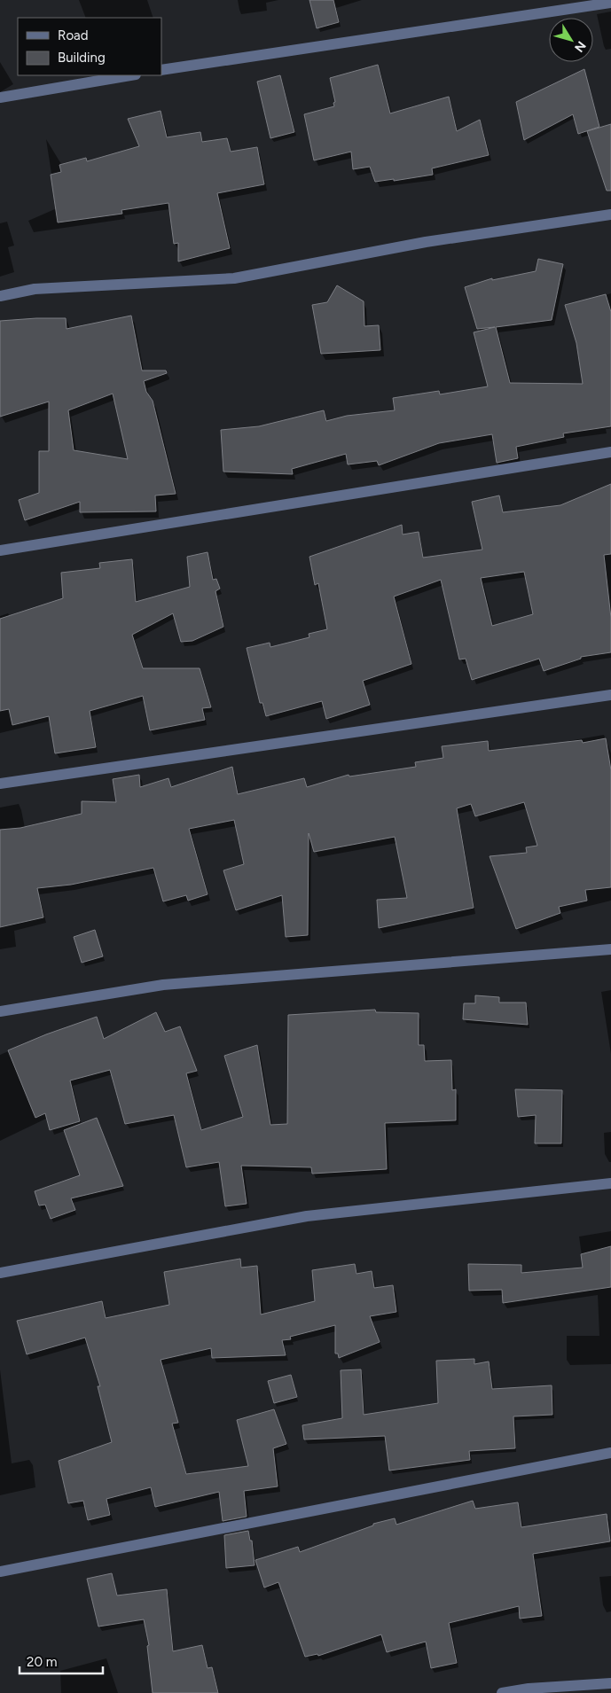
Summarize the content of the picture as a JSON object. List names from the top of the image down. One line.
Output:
{"legend":["Road","Building"],"scale_bar":"20 m","north":"bottom right"}
